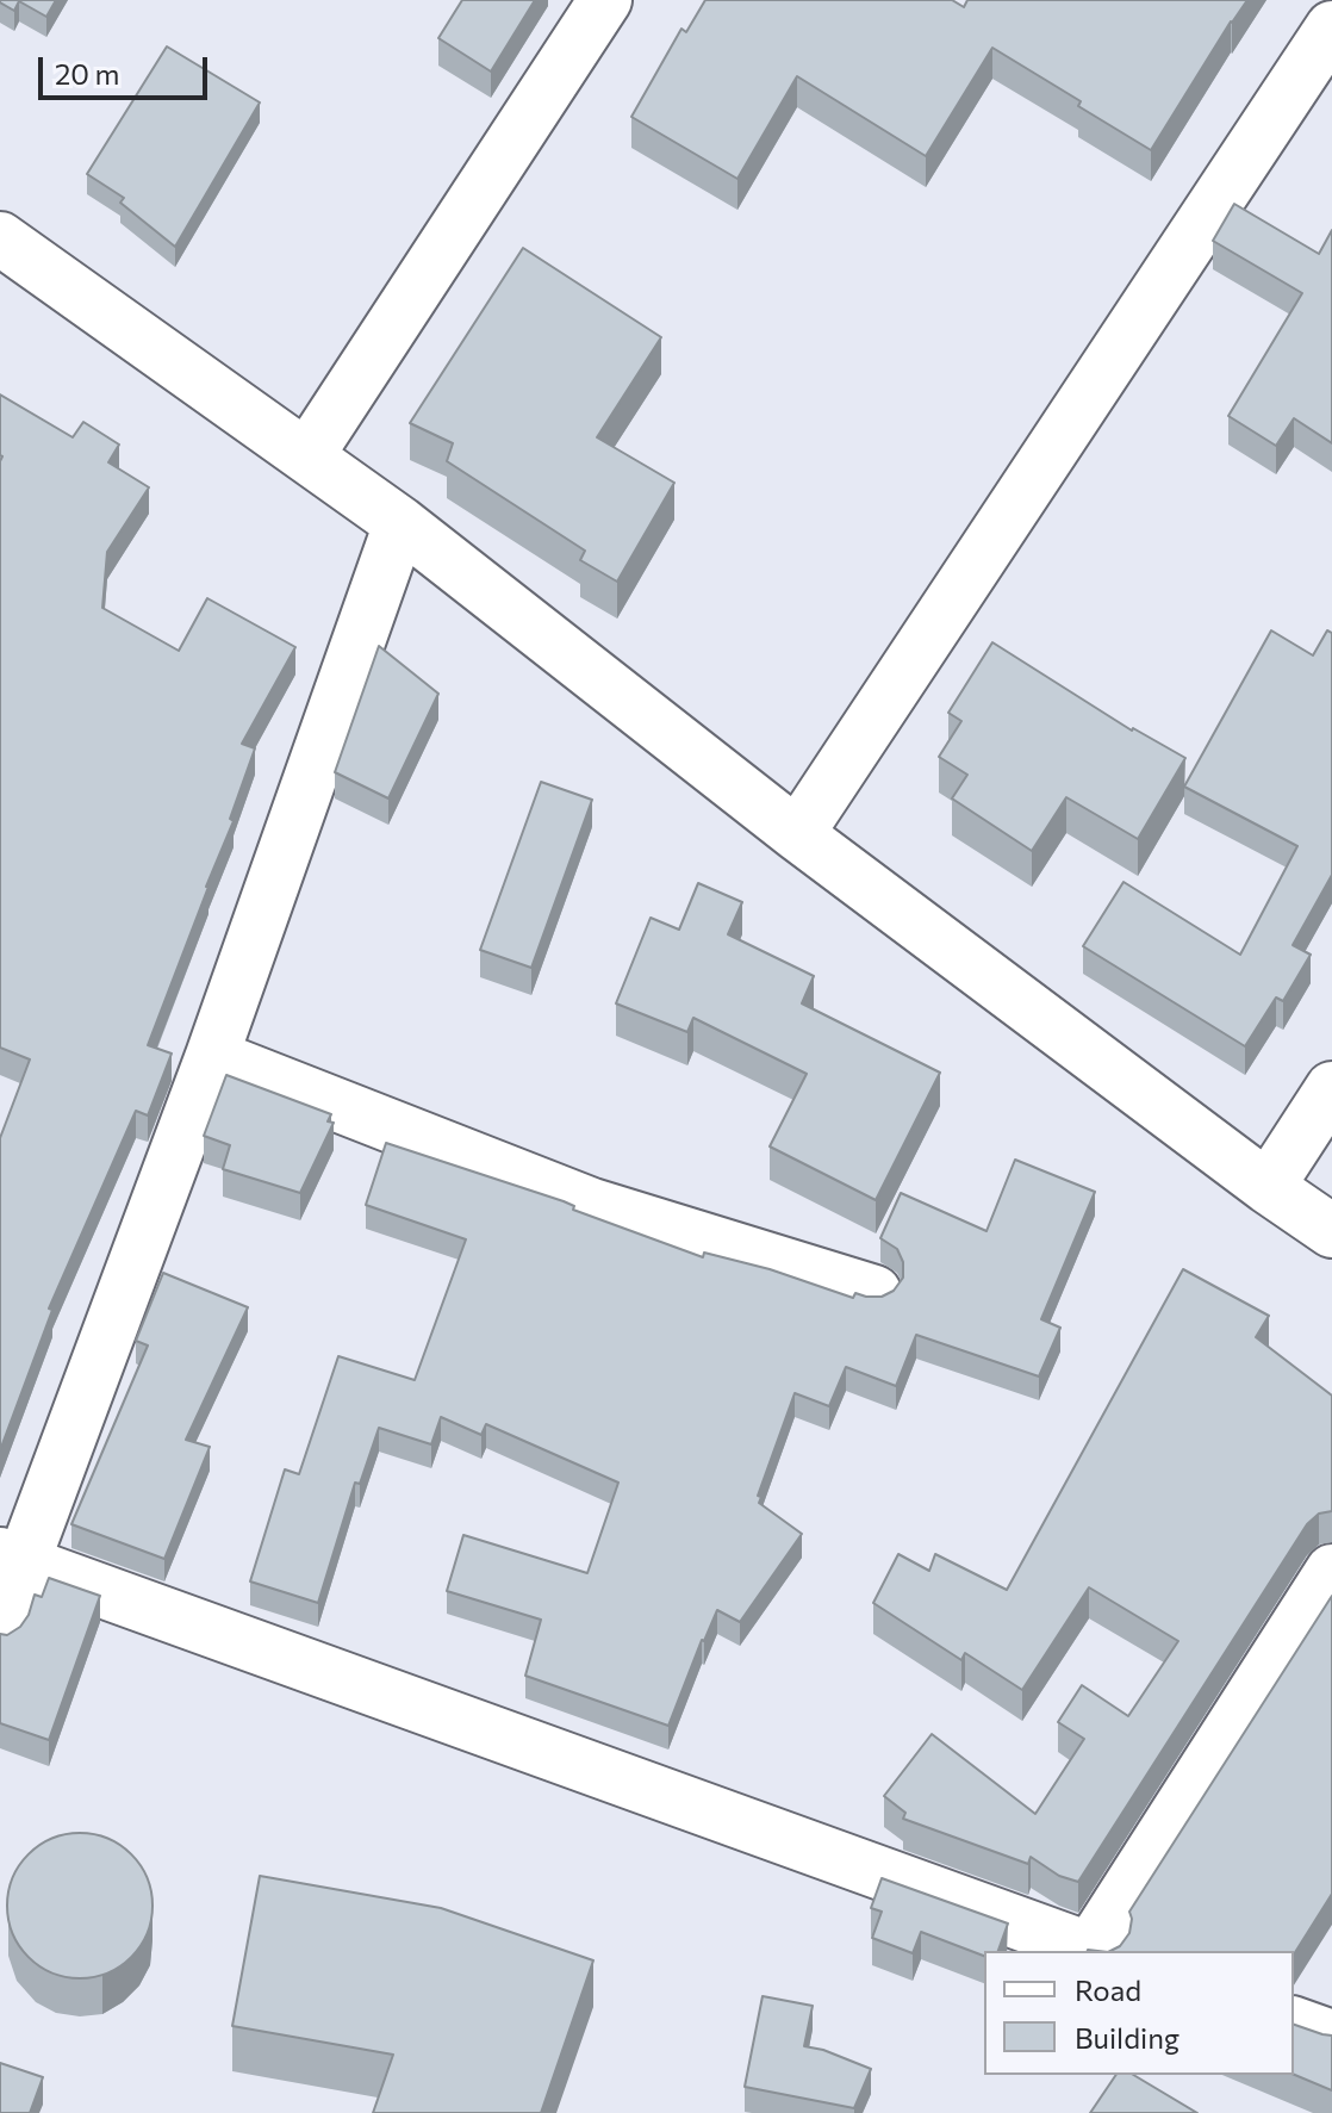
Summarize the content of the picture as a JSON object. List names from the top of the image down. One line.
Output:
{"legend":["Road","Building"],"scale_bar":"20 m"}
